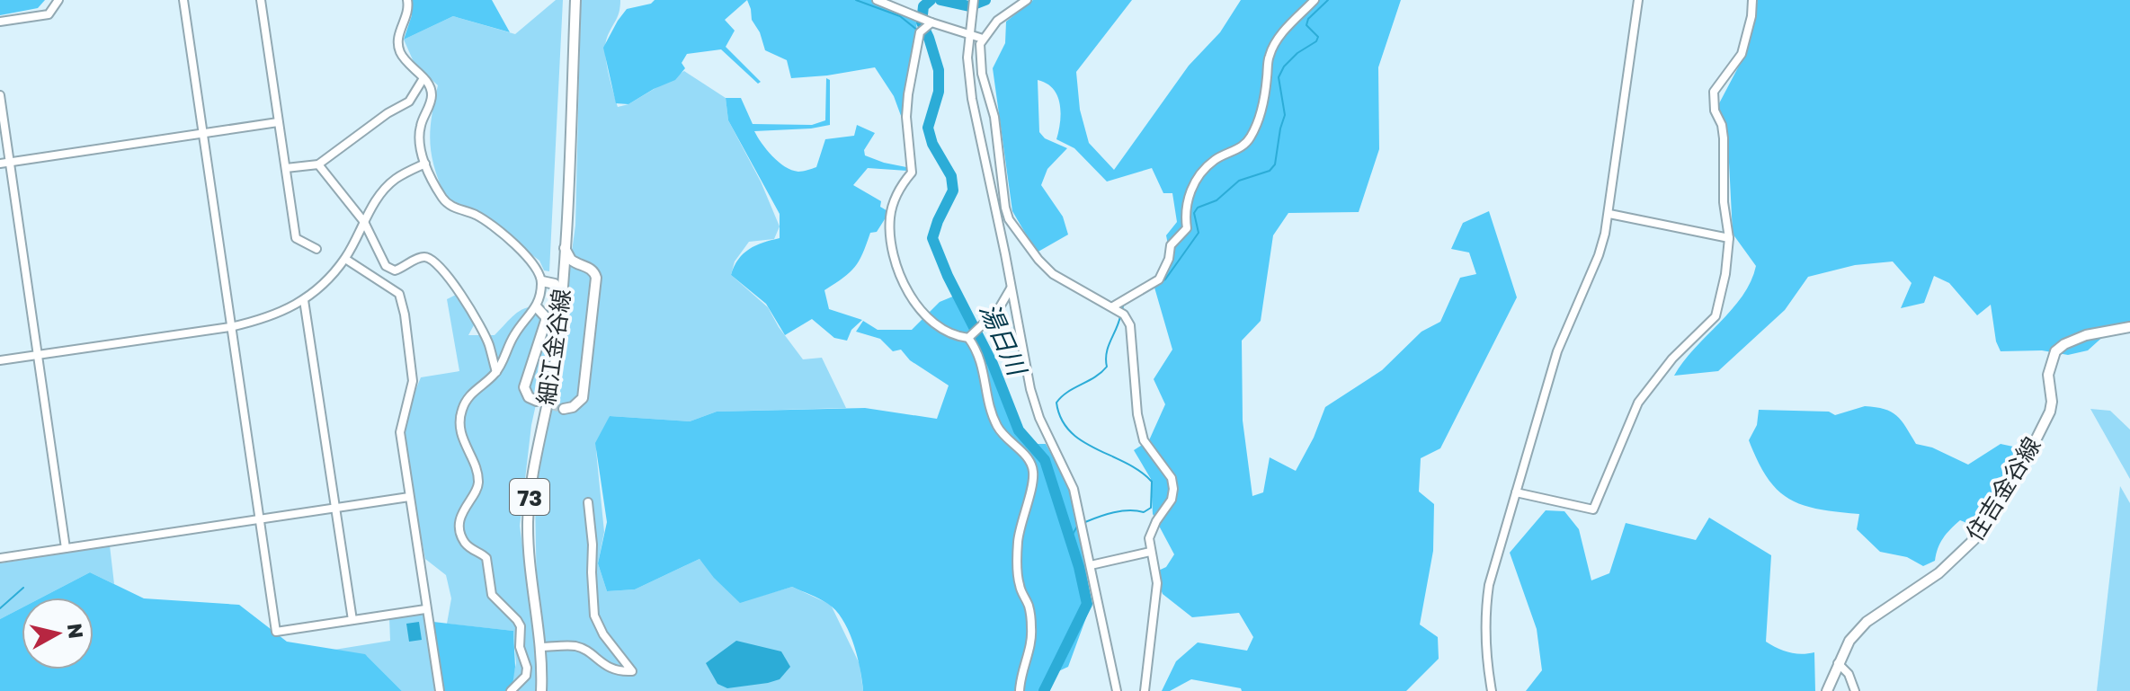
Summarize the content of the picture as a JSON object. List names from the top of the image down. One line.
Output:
{"streets":{"main road":["細江金谷線","住吉金谷線","73"]},"water":["湯日川"],"north":"right"}
